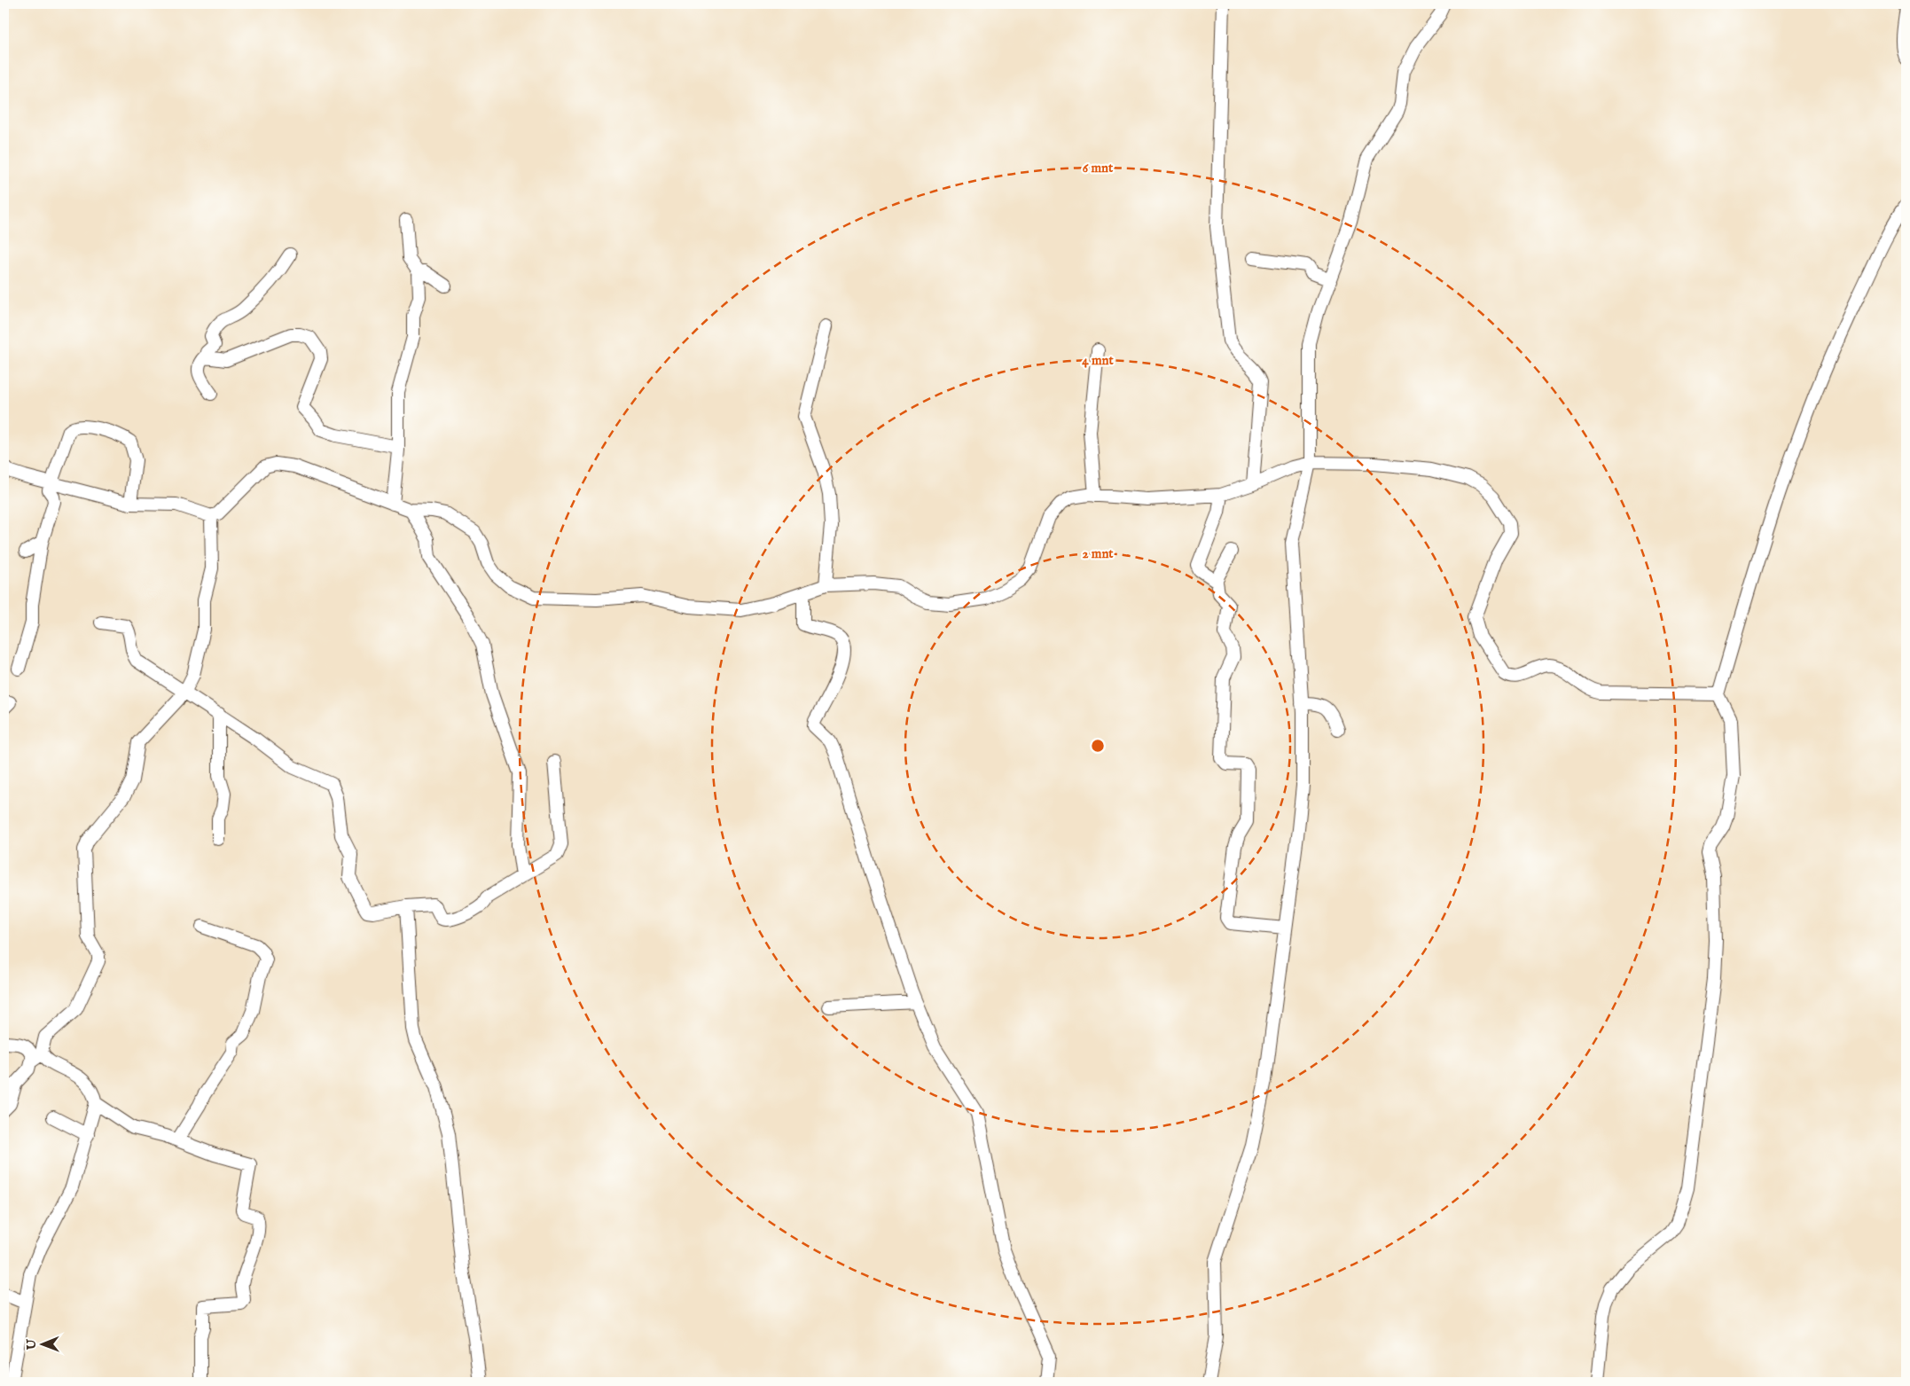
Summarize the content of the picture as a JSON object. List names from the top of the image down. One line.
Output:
{"north":"left","rings":["6 mnt","4 mnt","2 mnt"]}
